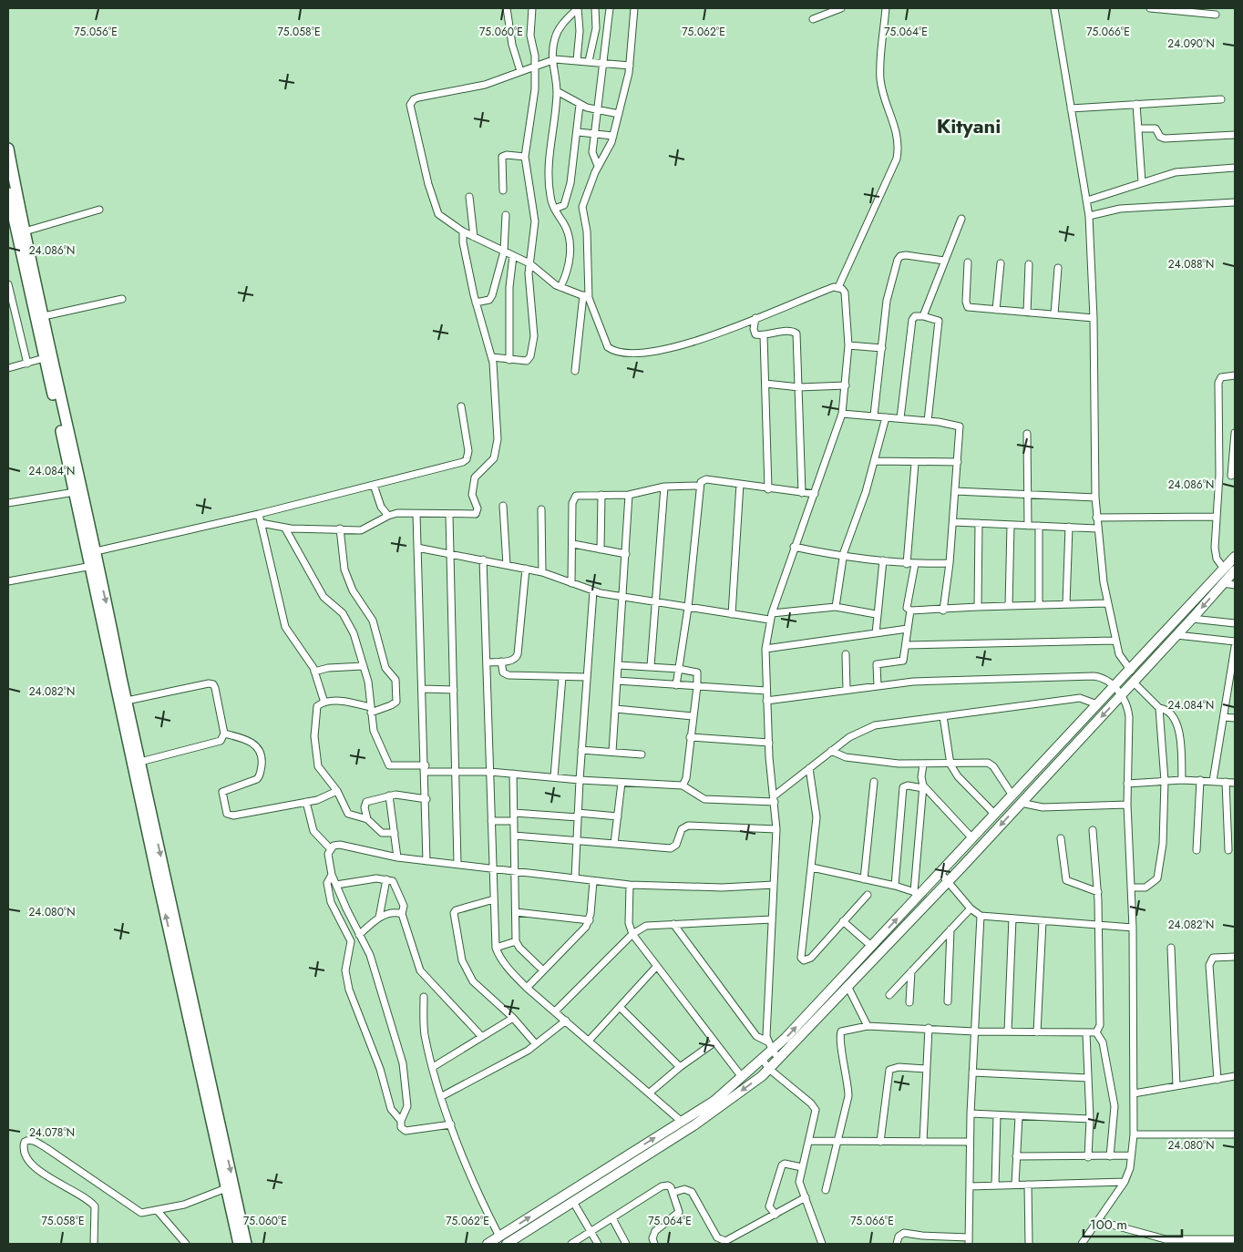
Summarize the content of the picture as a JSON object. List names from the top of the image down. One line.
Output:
{"districts":["Kityani"],"scale_bar":"100 m","coordinates":["75.056°E","75.058°E","75.060°E","75.062°E","75.064°E","75.066°E","24.090°N","24.086°N","24.088°N","24.084°N","24.082°N","24.080°N","24.078°N"]}
